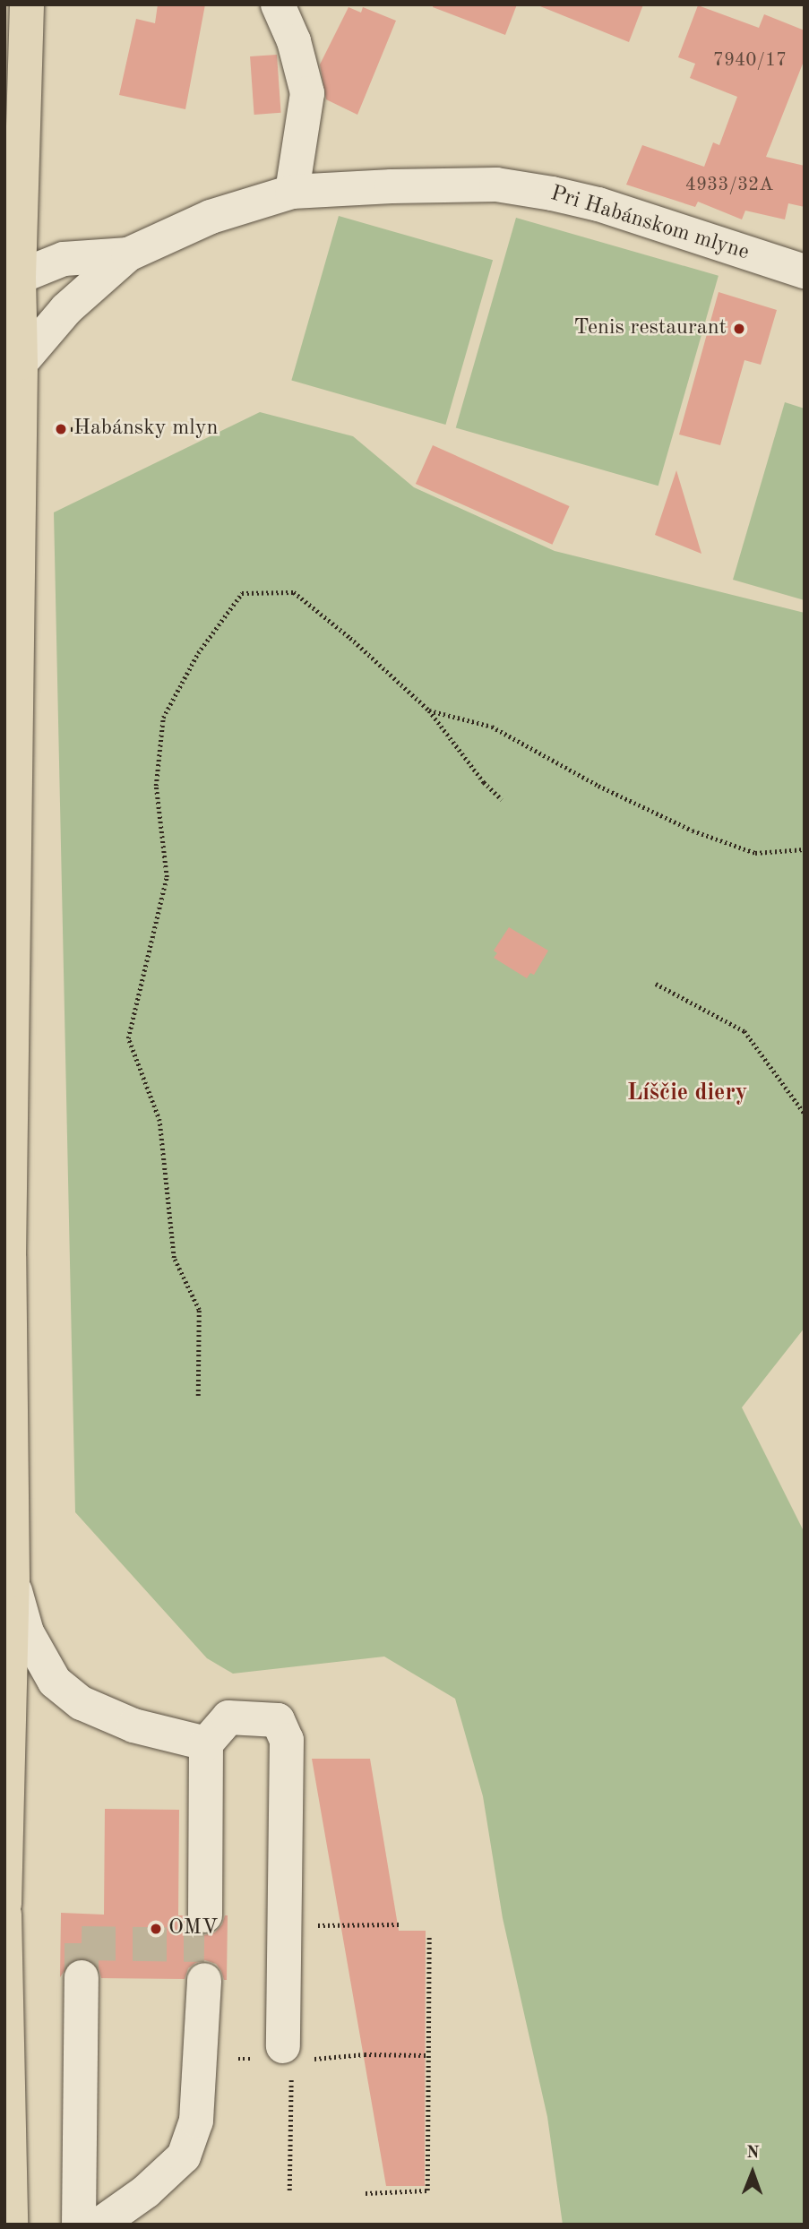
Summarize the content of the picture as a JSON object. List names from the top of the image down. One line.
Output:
{"streets":{"street":["Pri Habánskom mlyne"]},"districts":["Líščie diery"],"places":["Tenis restaurant","Habánsky mlyn","OMV"],"house_numbers":["7940/17","4933/32A"],"north":"top"}
